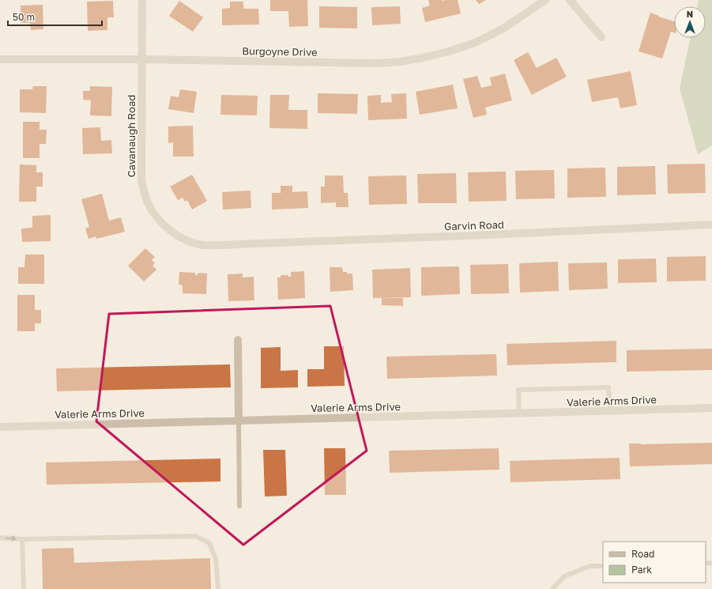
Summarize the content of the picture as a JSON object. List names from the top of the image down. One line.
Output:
{"streets":{"street":["Burgoyne Drive","Cavanaugh Road","Garvin Road","Valerie Arms Drive"]},"crossings":[["Burgoyne Drive","Cavanaugh Road"],["Cavanaugh Road","Garvin Road"]],"legend":["Road","Park"],"scale_bar":"50 m","north":"top"}
